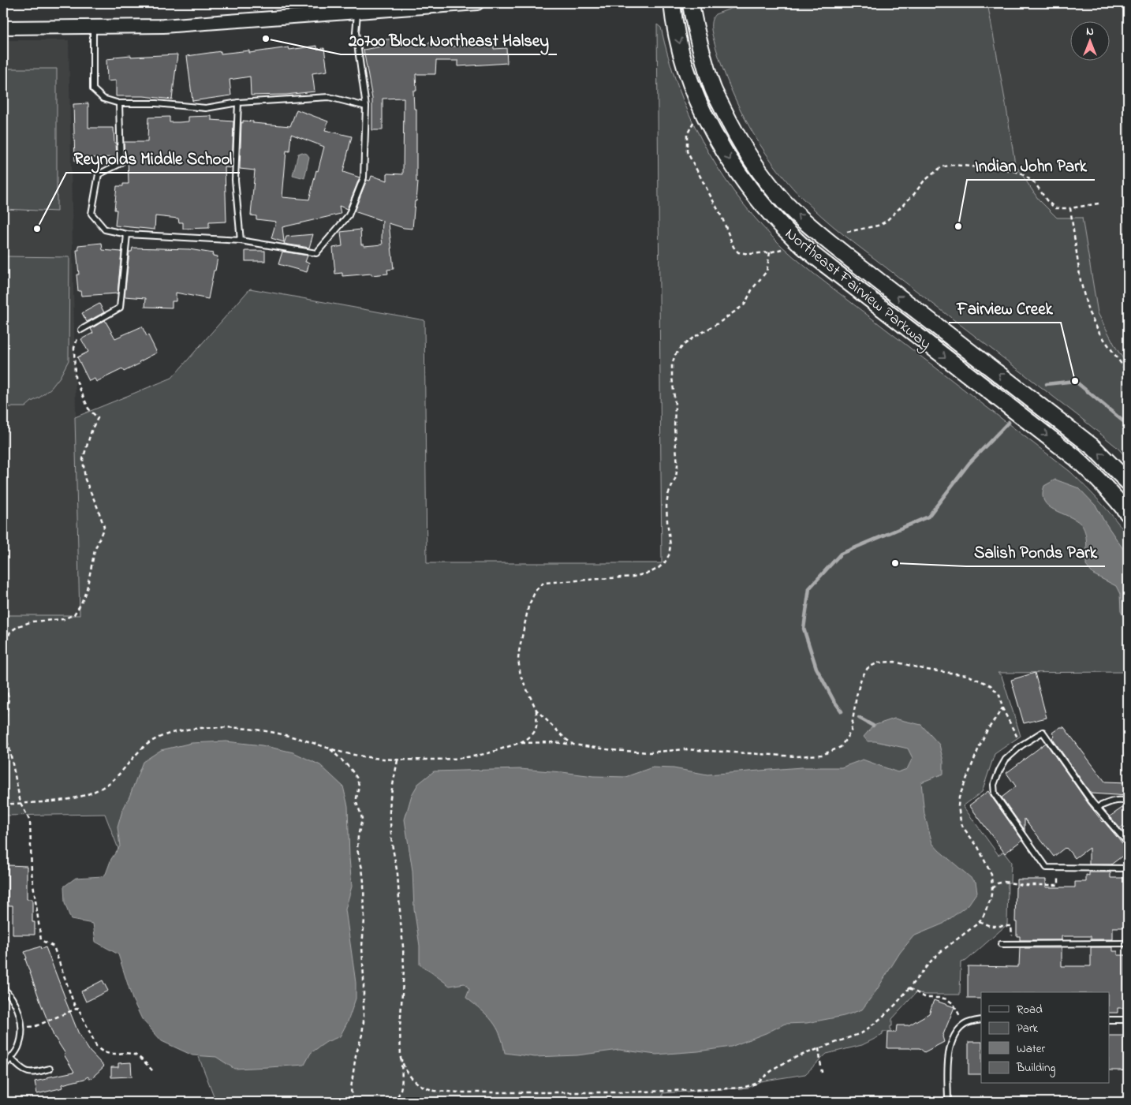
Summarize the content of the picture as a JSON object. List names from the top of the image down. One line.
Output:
{"streets":{"main road":["Northeast Fairview Parkway"]},"places":["20700 Block Northeast Halsey","Indian John Park","Reynolds Middle School","Fairview Creek","Salish Ponds Park"],"legend":["Road","Park","Water","Building"],"north":"top"}
